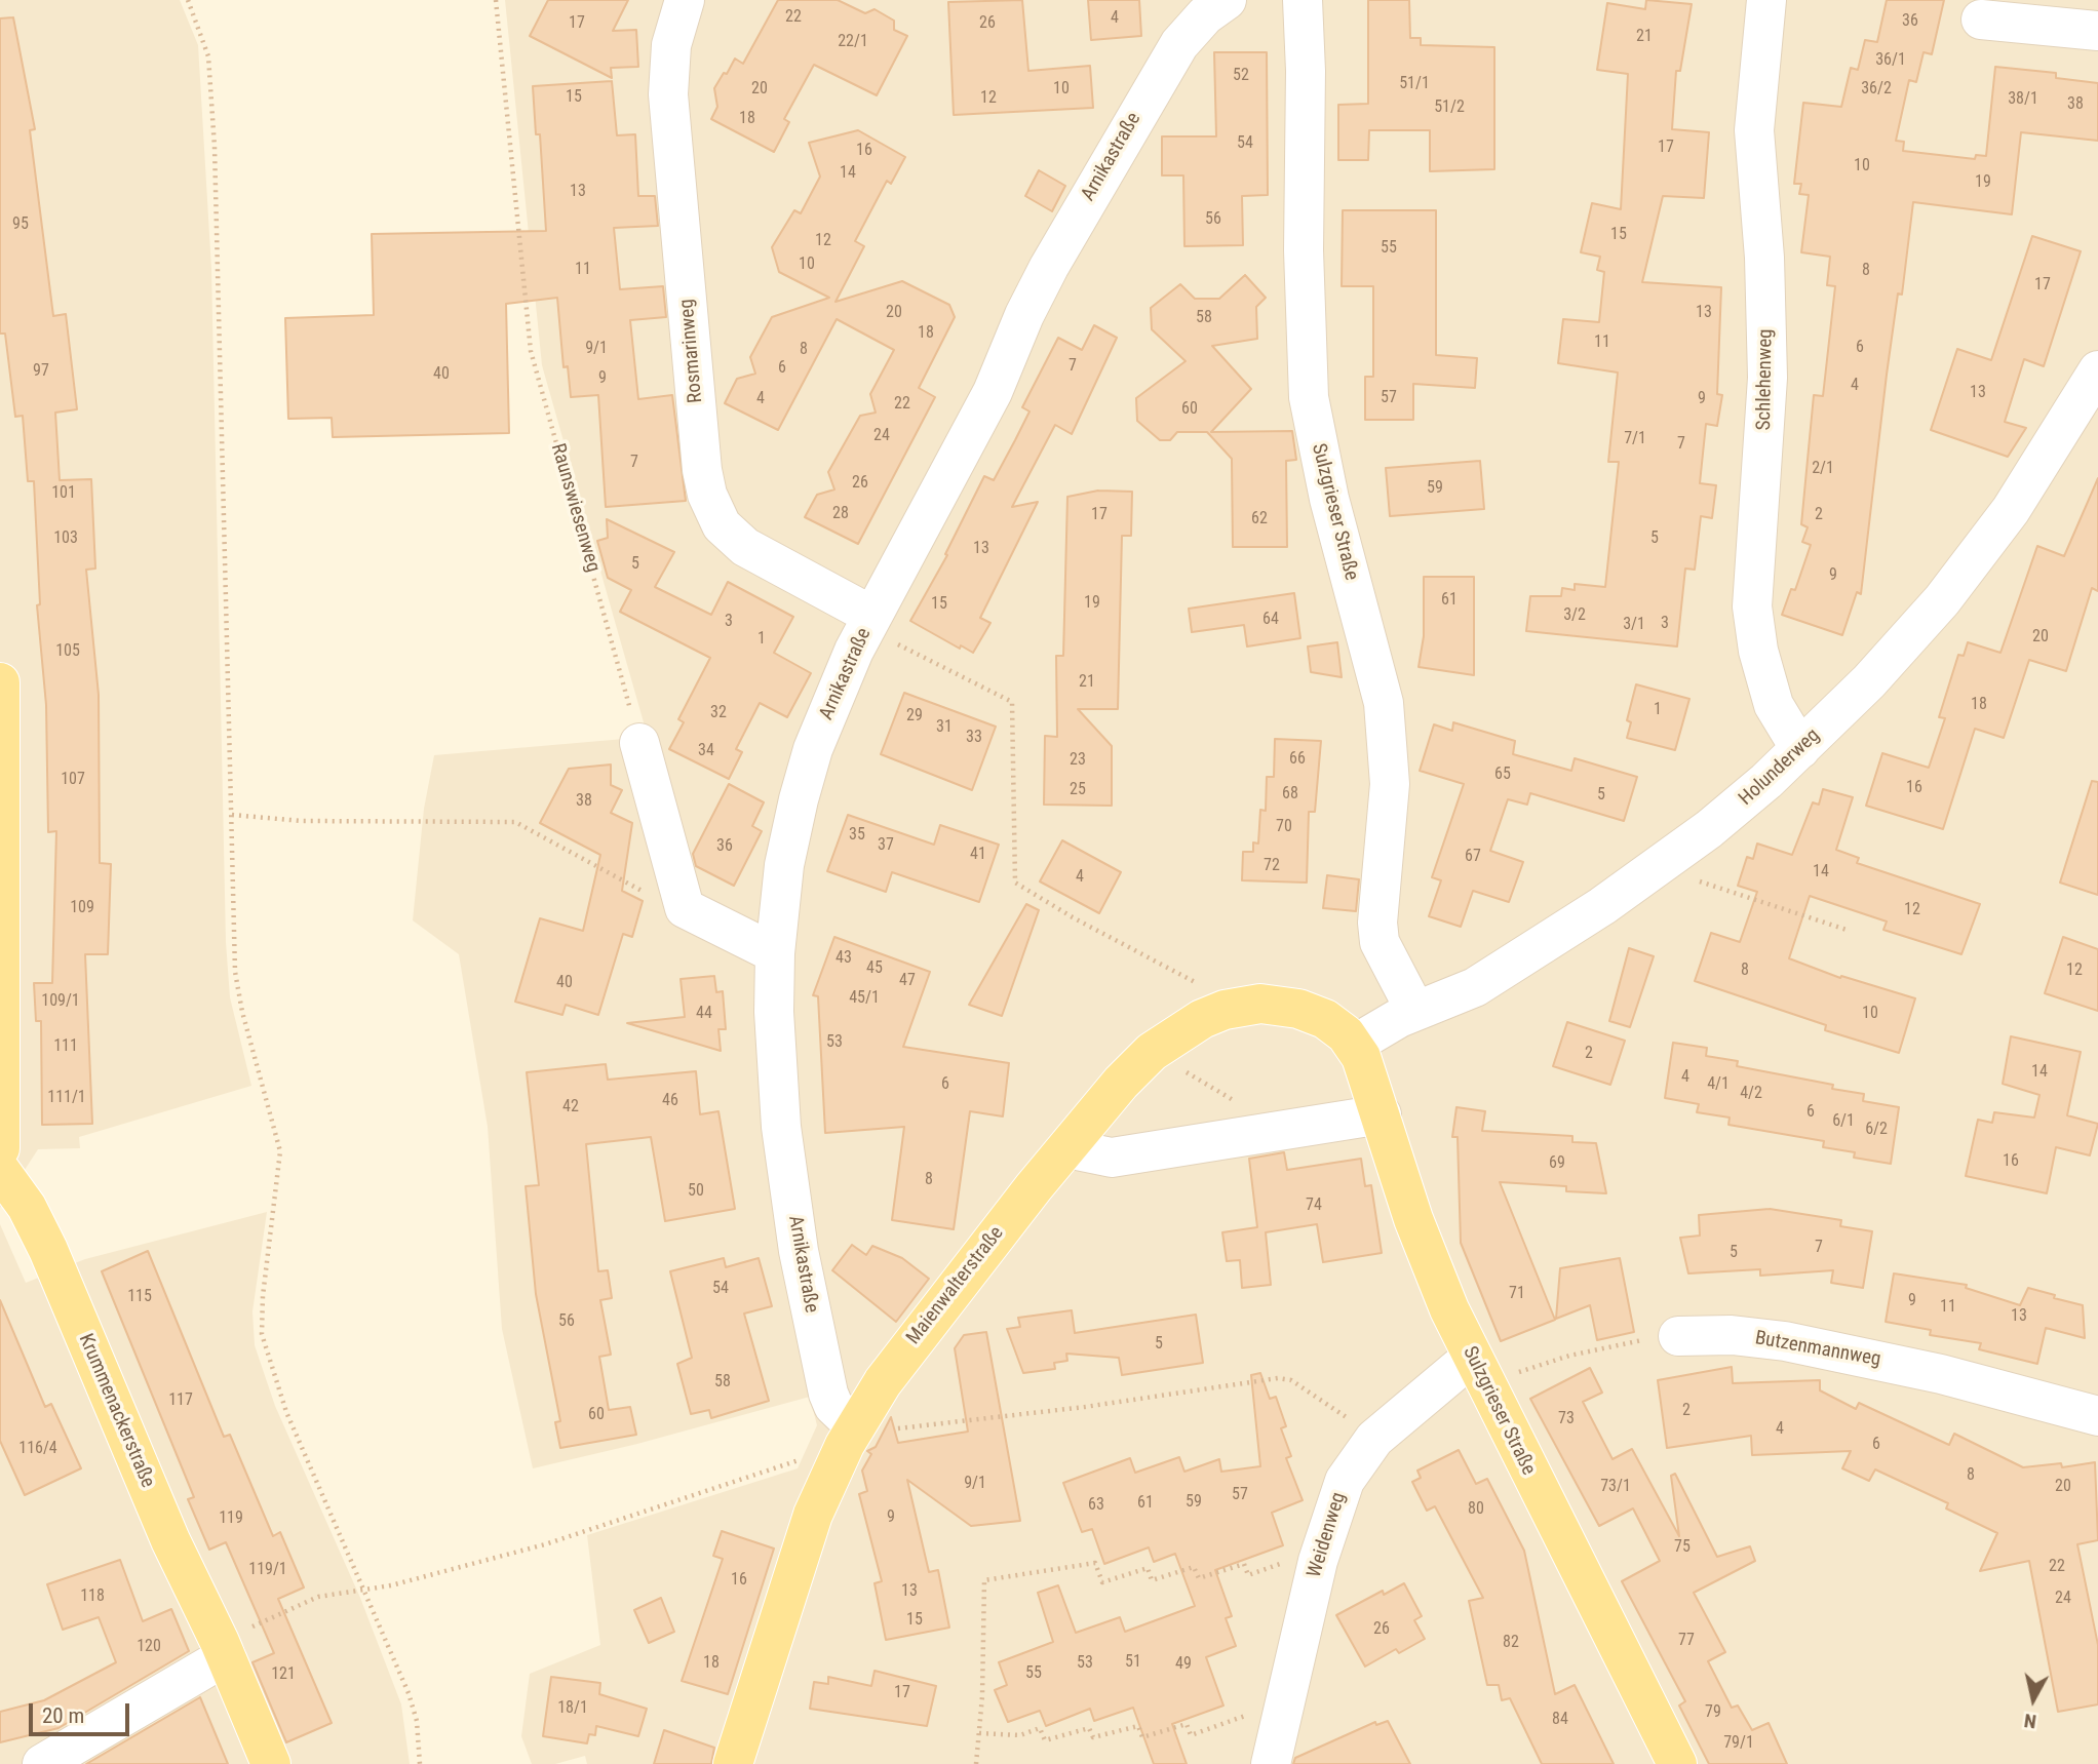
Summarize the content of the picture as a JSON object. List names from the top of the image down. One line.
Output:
{"streets":{"main road":["Sulzgrieser Straße","Maienwalterstraße","Krummenackerstraße"],"street":["Arnikastraße","Rosmarinweg","Schlehenweg","Holunderweg","Butzenmannweg","Weidenweg"],"path":["Raunswiesenweg"]},"crossings":[["Arnikastraße","Rosmarinweg"],["Arnikastraße","Maienwalterstraße"],["Schlehenweg","Holunderweg"],["Sulzgrieser Straße","Holunderweg"],["Sulzgrieser Straße","Maienwalterstraße"],["Sulzgrieser Straße","Weidenweg"],["Holunderweg","Maienwalterstraße"]],"house_numbers":["22","4","36","17","26","21","22/1","36/1","52","51/1","20","10","36/2","15","12","38/1","38","51/2","18","54","17","16","10","14","19","13","56","95","15","12","55","10","11","8","17","20","13","58","18","11","6","9/1","8","7","6","97","40","9","4","13","57","4","9","22","60","24","7/1","7","7","2/1","26","59","101","28","17","2","62","103","5","13","5","9","61","19","15","3/2","64","3","3","3/1","20","1","105","21","18","1","32","29","31","33","34","66","23","65","107","16","25","68","5","38","70","35","37","36","41","67","72","14","4","109","12","43","45","8","12","47","40","45/1","109/1","44","10","53","111","2","14","4","6","4/1","4/2","111/1","46","42","6","6/1","6/2","16","69","8","50","74","7","5","54","71","115","9","11","13","56","5","58","117","2","60","73","4","6","116/4","8","9/1","73/1","20","57","59","61","63","80","9","119","75","22","119/1","16","13","118","24","15","26","77","82","120","51","18","53","49","55","121","17","18/1","79","84","79/1"],"scale_bar":"20 m","north":"bottom"}
